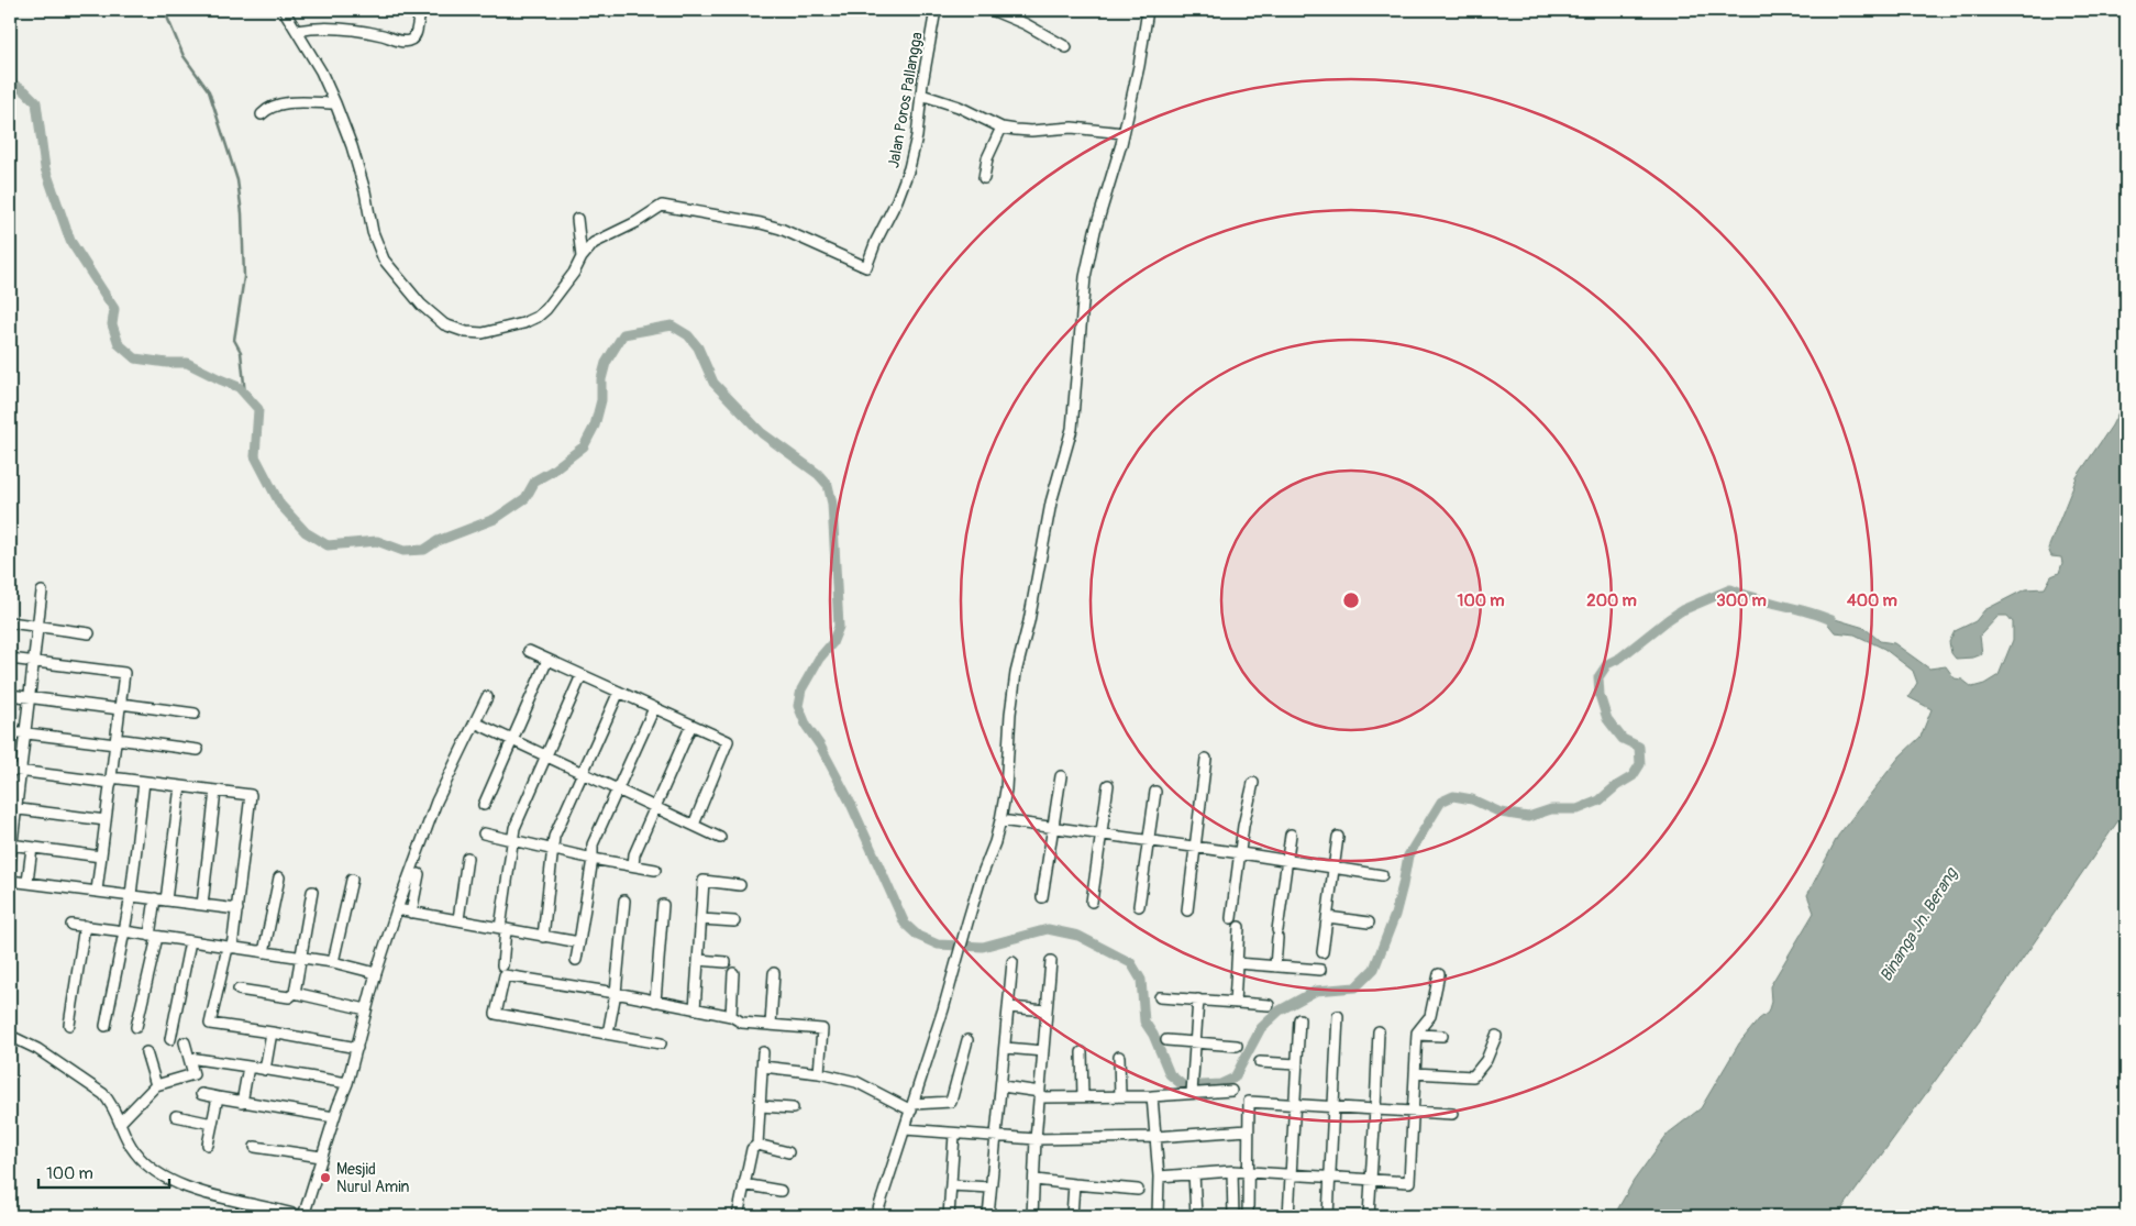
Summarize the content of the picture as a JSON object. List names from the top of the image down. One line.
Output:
{"streets":{"street":["Jalan Poros Pallangga"]},"water":["Binanga Jn. Berang"],"places":["Mesjid Nurul Amin"],"scale_bar":"100 m","rings":["100 m","200 m","300 m","400 m"]}
